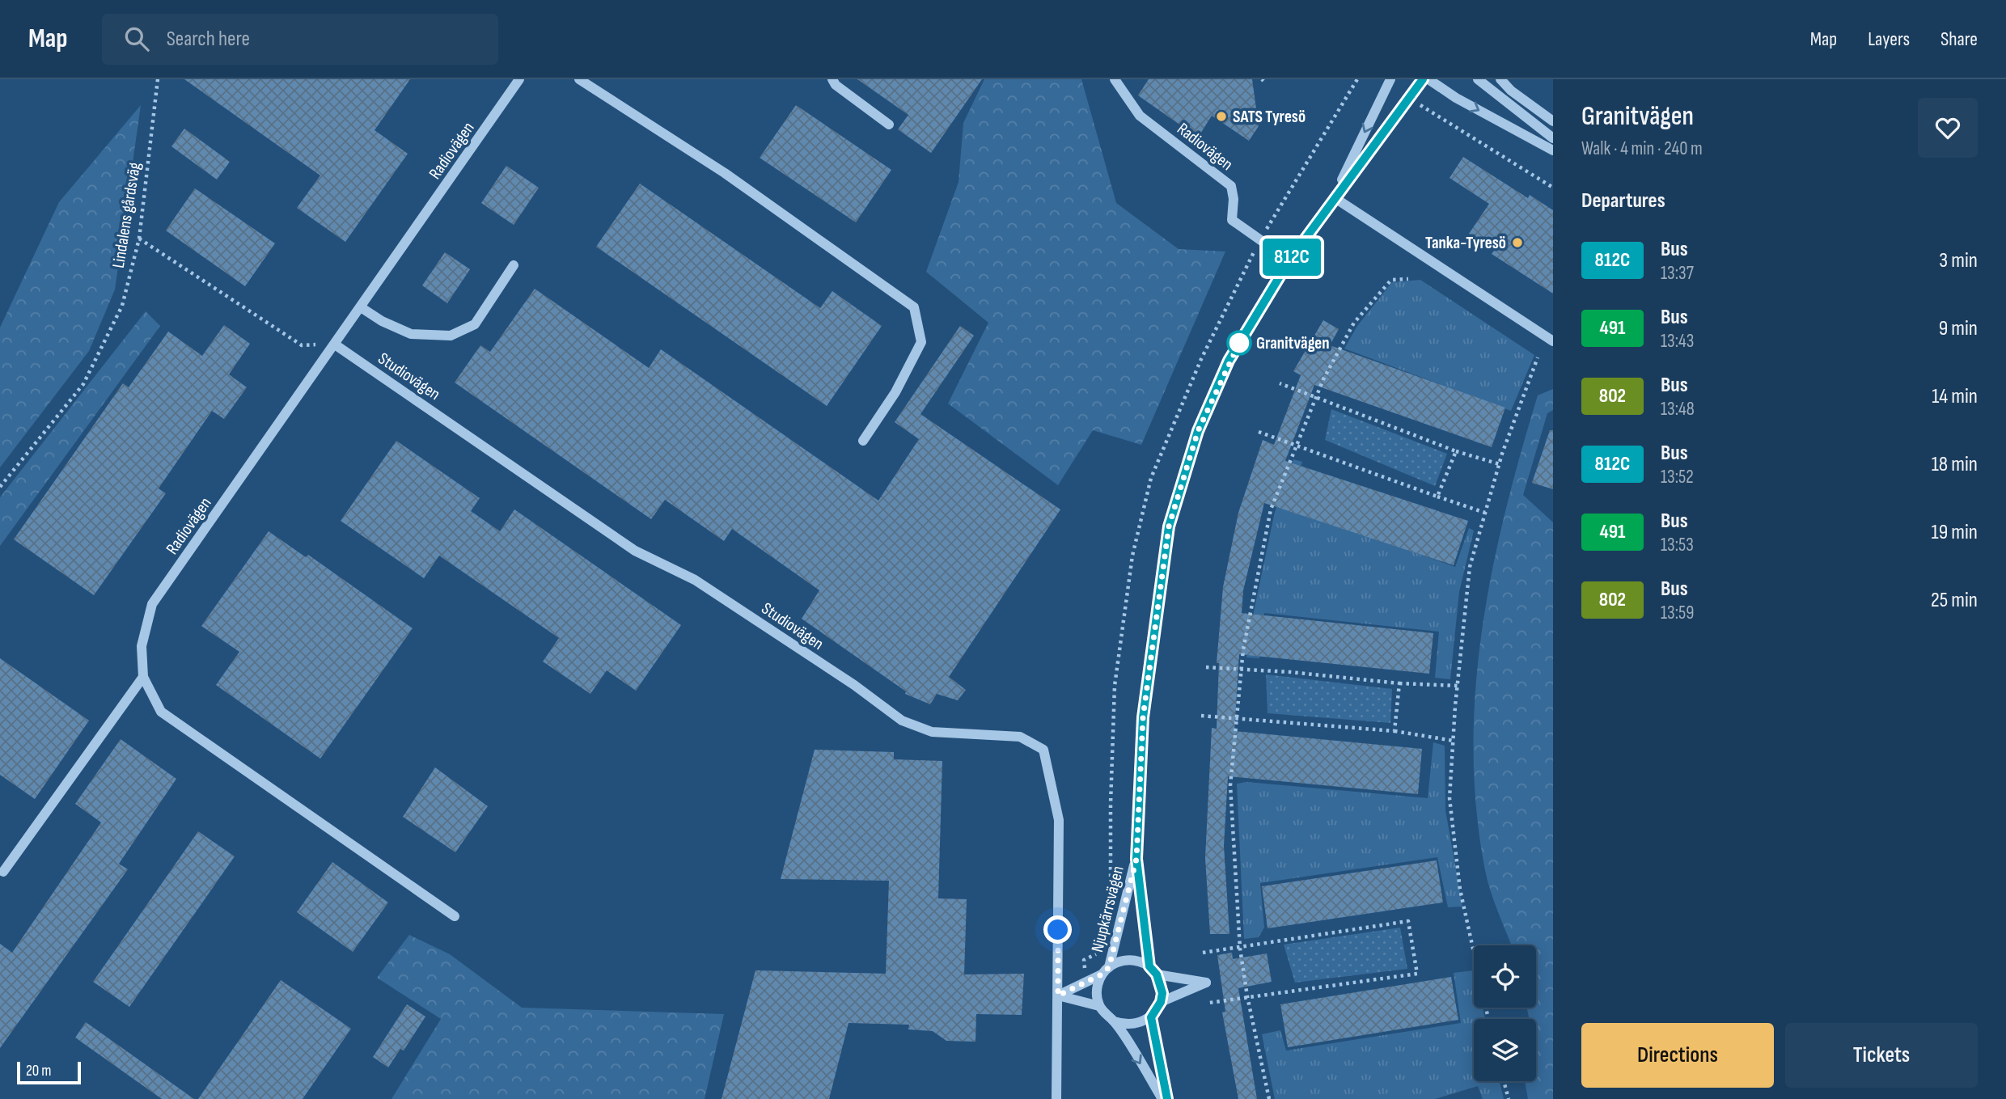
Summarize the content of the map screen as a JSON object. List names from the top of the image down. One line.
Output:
{"streets":{"street":["Radiovägen","Studiovägen","Njupkärrsvägen"],"path":["Lindalens gårdsväg"]},"crossings":[["Radiovägen","Studiovägen"],["Radiovägen","Njupkärrsvägen"]],"places":["SATS Tyresö","Tanka-Tyresö","Granitvägen"],"lines":["bus line 812C"],"scale_bar":"20 m","page":{"header":"Map","search":"Search here","nav":["Map","Layers","Share"],"on_map":"812C","heading":[["Granitvägen","Walk · 4 min · 240 m"],"Departures"],"list":[{"mark":"812C","name":"Bus","note":"13:37","value":"3 min"},{"mark":"491","name":"Bus","note":"13:43","value":"9 min"},{"mark":"802","name":"Bus","note":"13:48","value":"14 min"},{"mark":"812C","name":"Bus","note":"13:52","value":"18 min"},{"mark":"491","name":"Bus","note":"13:53","value":"19 min"},{"mark":"802","name":"Bus","note":"13:59","value":"25 min"}],"buttons":["Directions","Tickets"],"scale":"20 m"}}
